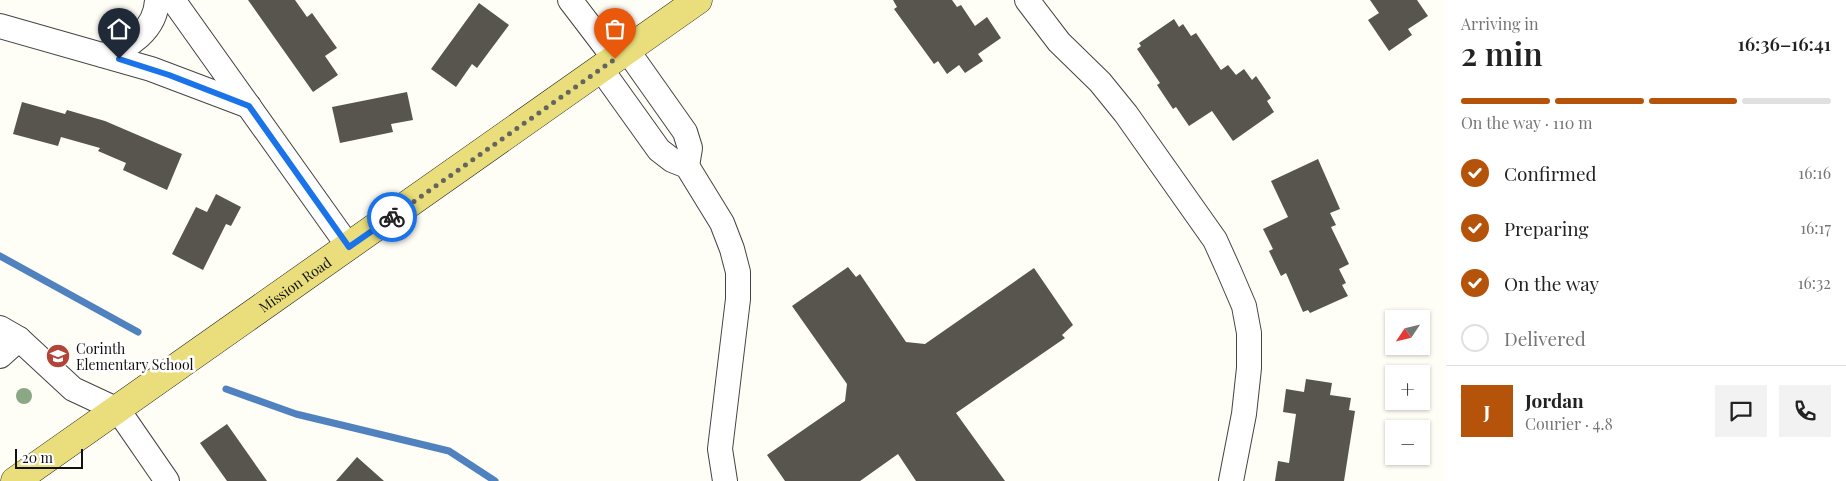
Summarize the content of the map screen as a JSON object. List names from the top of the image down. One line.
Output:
{"streets":{"main road":["Mission Road"]},"places":{"school or university":["Corinth Elementary School"]},"scale_bar":"20 m","north":"bottom left","page":{"heading":["2 min","Arriving in","16:36–16:41"],"panel":["Jordan","Courier · 4.8"],"bar":"On the way · 110 m","list":[["Confirmed","16:16"],["Preparing","16:17"],["On the way","16:32"],"Delivered"],"map_buttons":["+","−"],"round":"J","scale":"20 m"}}
